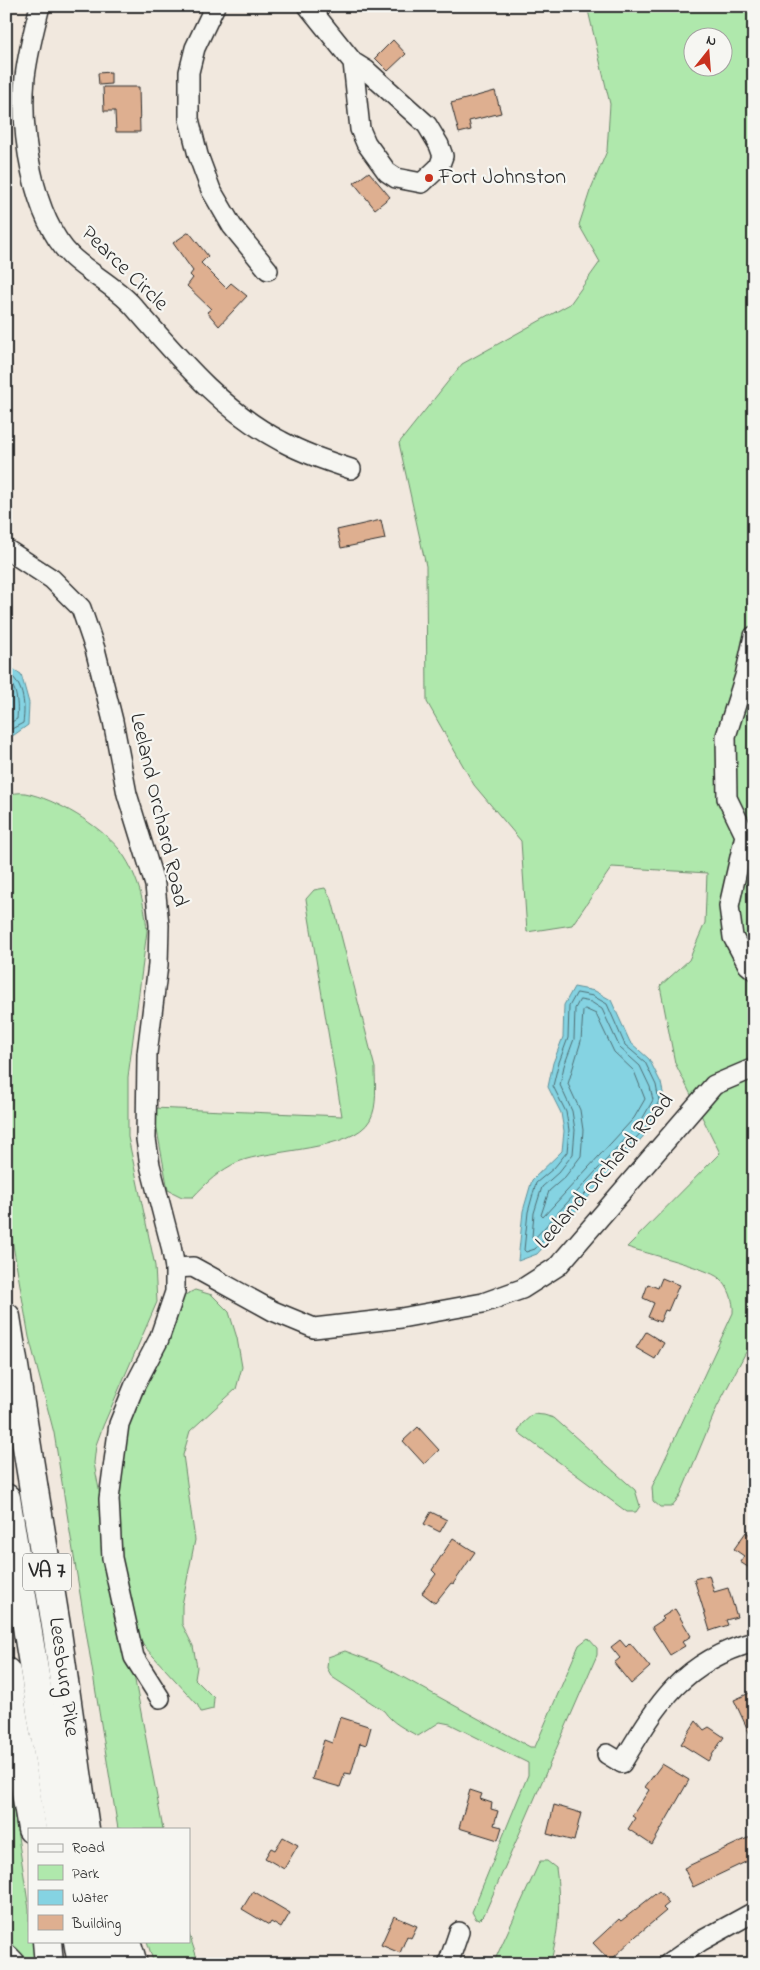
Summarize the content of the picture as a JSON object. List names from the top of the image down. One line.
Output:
{"streets":{"highway":["VA 7","Leesburg Pike"],"street":["Pearce Circle","Leeland Orchard Road"]},"places":["Fort Johnston"],"legend":["Road","Park","Water","Building"],"north":"top"}
